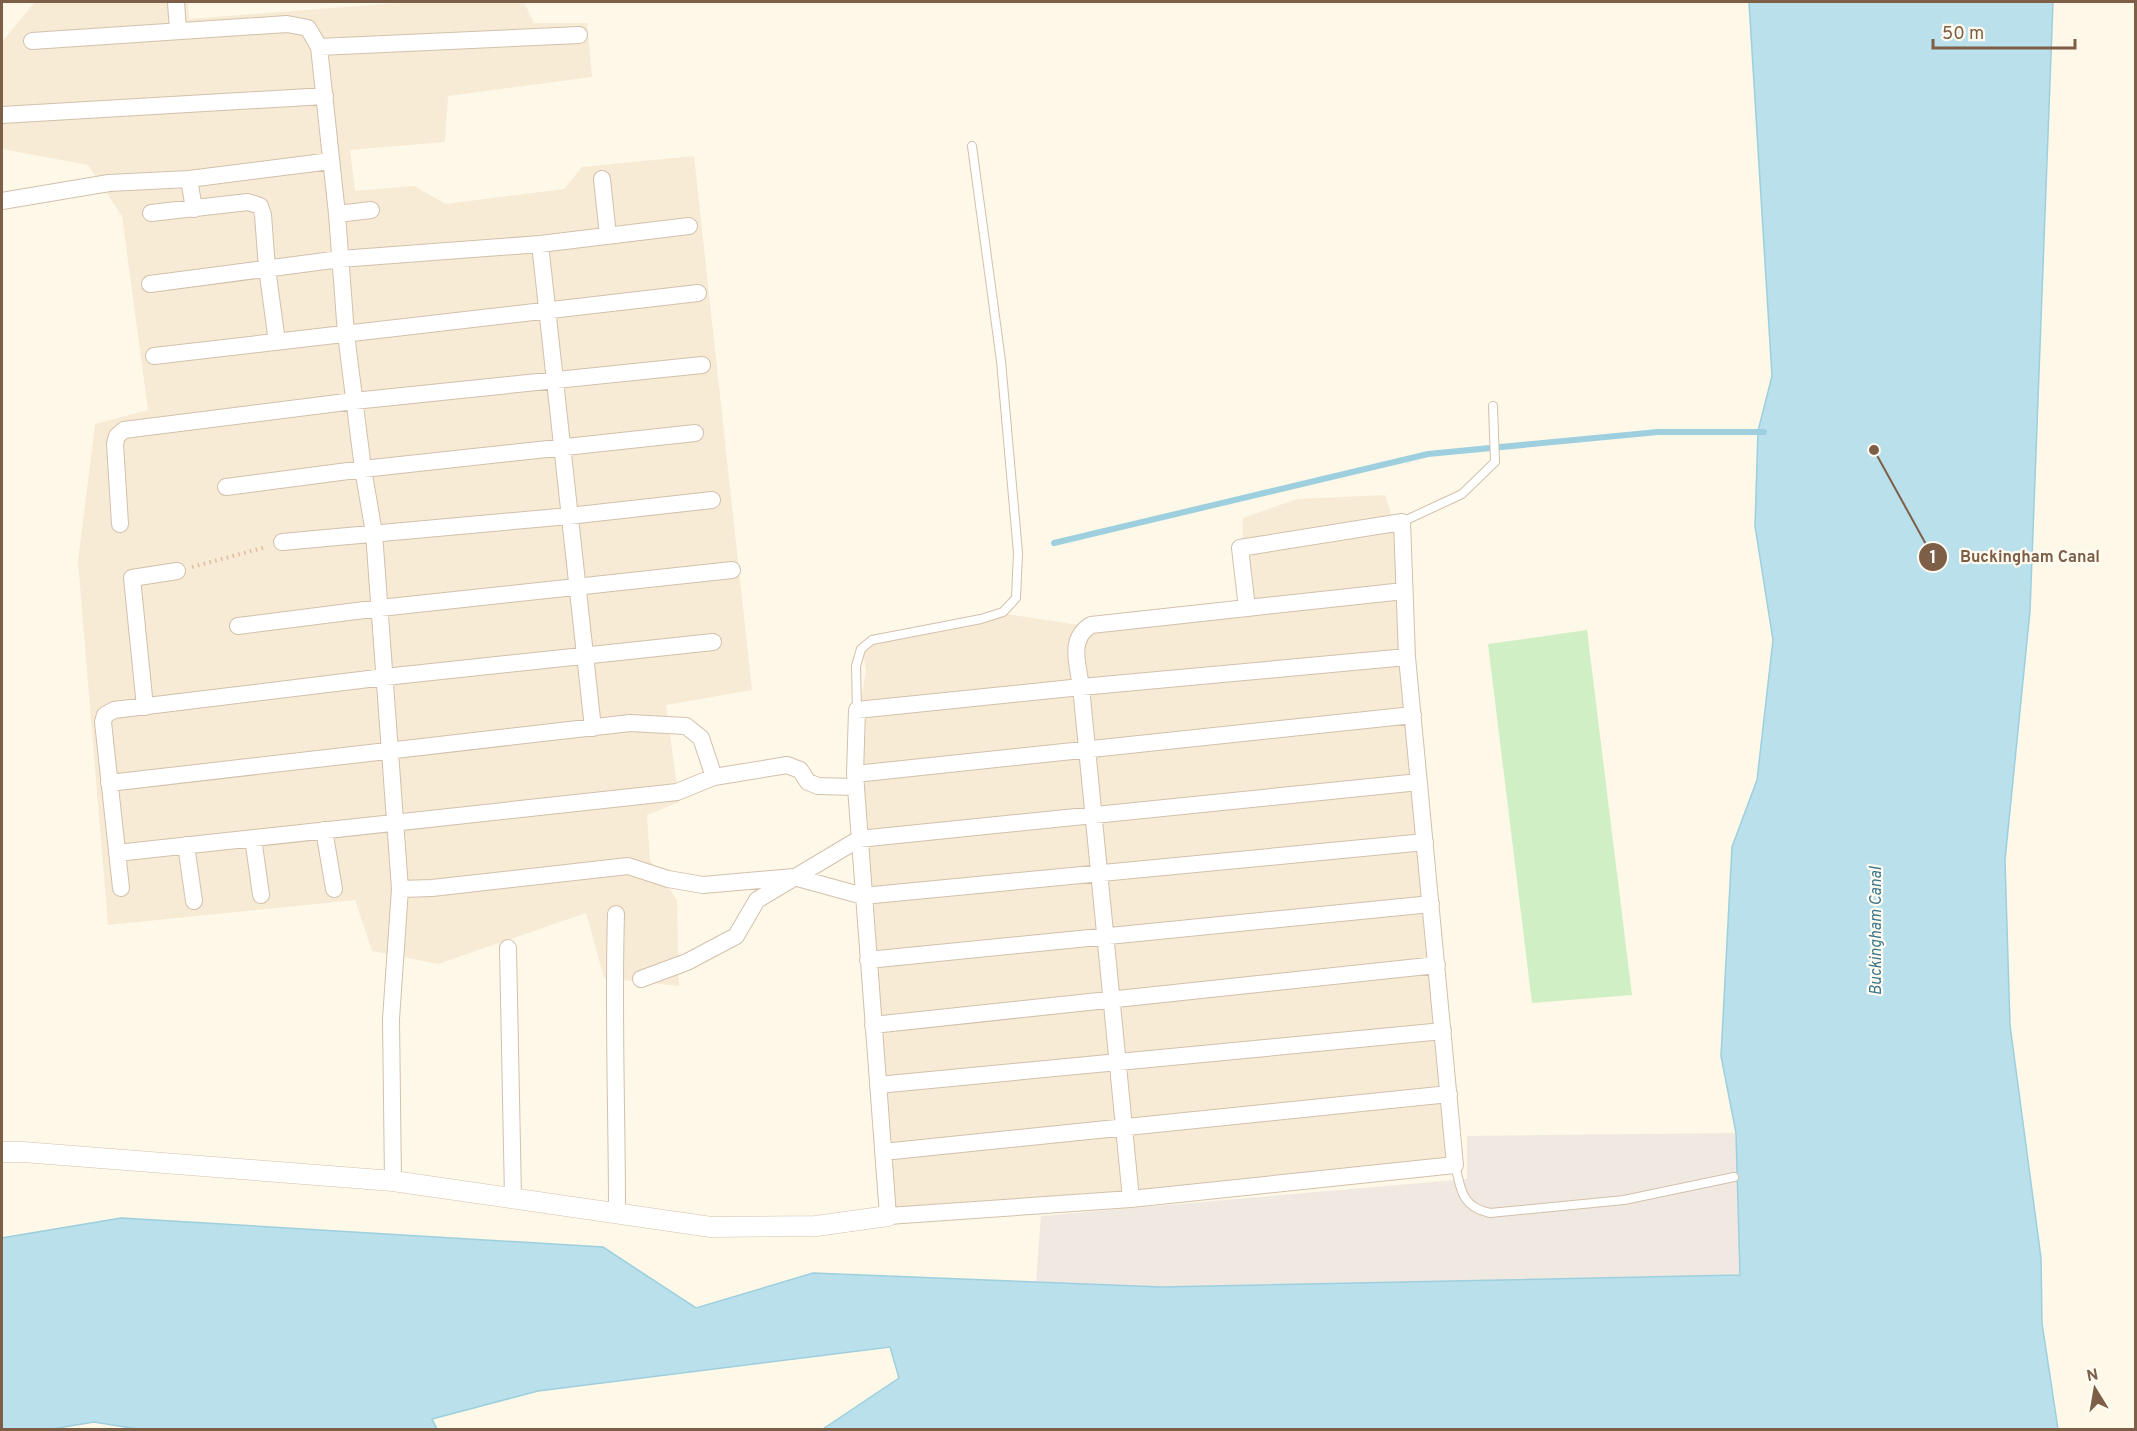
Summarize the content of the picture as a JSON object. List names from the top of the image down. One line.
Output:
{"water":["Buckingham Canal"],"places":["Buckingham Canal"],"scale_bar":"50 m","north":"top"}
